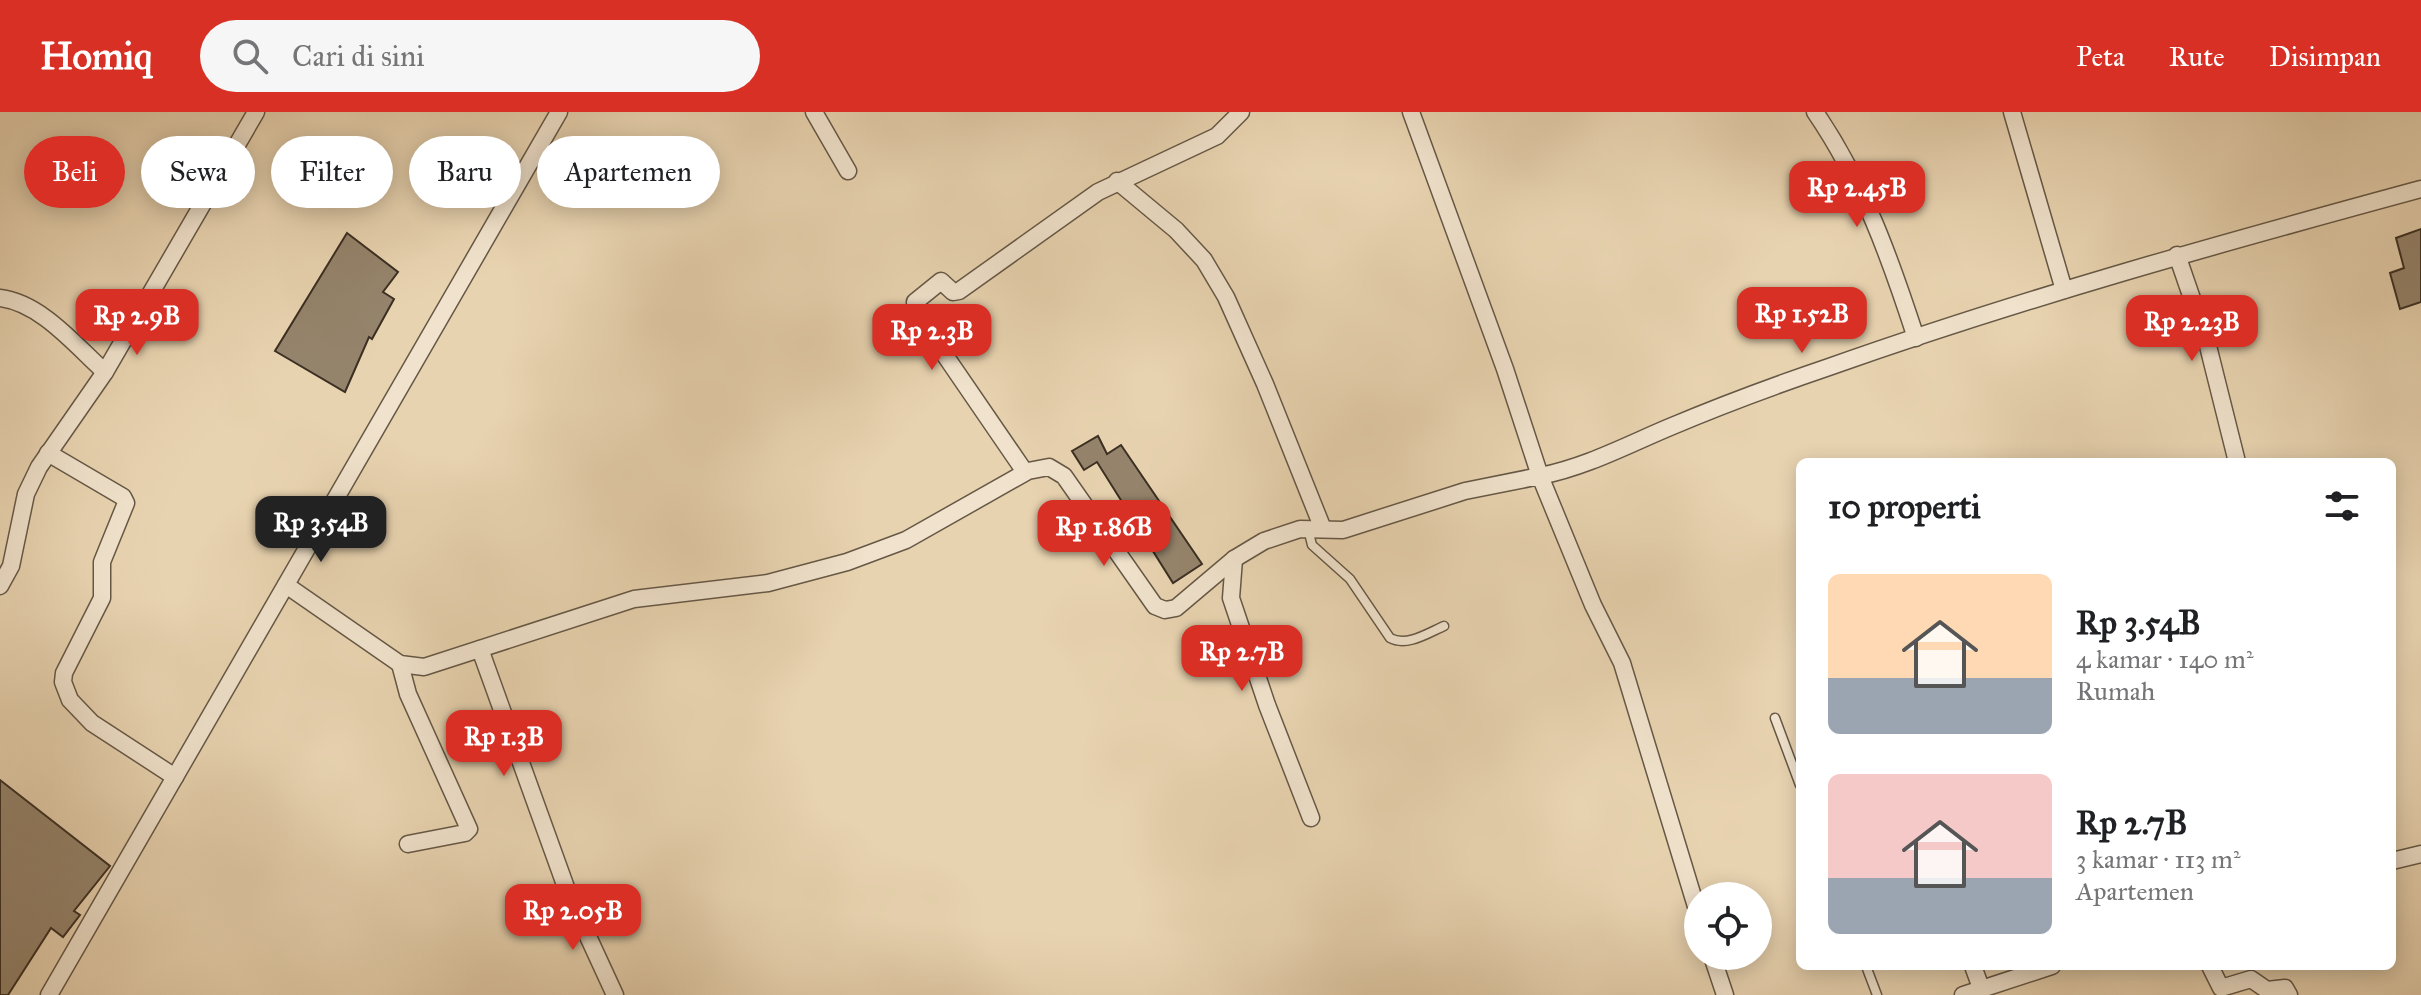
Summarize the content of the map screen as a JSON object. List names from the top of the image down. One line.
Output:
{"page":{"header":"Homiq","search":"Cari di sini","nav":["Peta","Rute","Disimpan"],"chip":["Beli","Sewa","Filter","Baru","Apartemen"],"price":["Rp 2.45B","Rp 1.52B","Rp 2.9B","Rp 2.23B","Rp 2.3B","Rp 3.54B","Rp 1.86B","Rp 2.7B","Rp 1.3B","Rp 2.05B"],"heading":"10 properti","list":[{"name":"Rp 3.54B","note":"4 kamar · 140 m² · Rumah"},{"name":"Rp 2.7B","note":"3 kamar · 113 m² · Apartemen"}]}}
